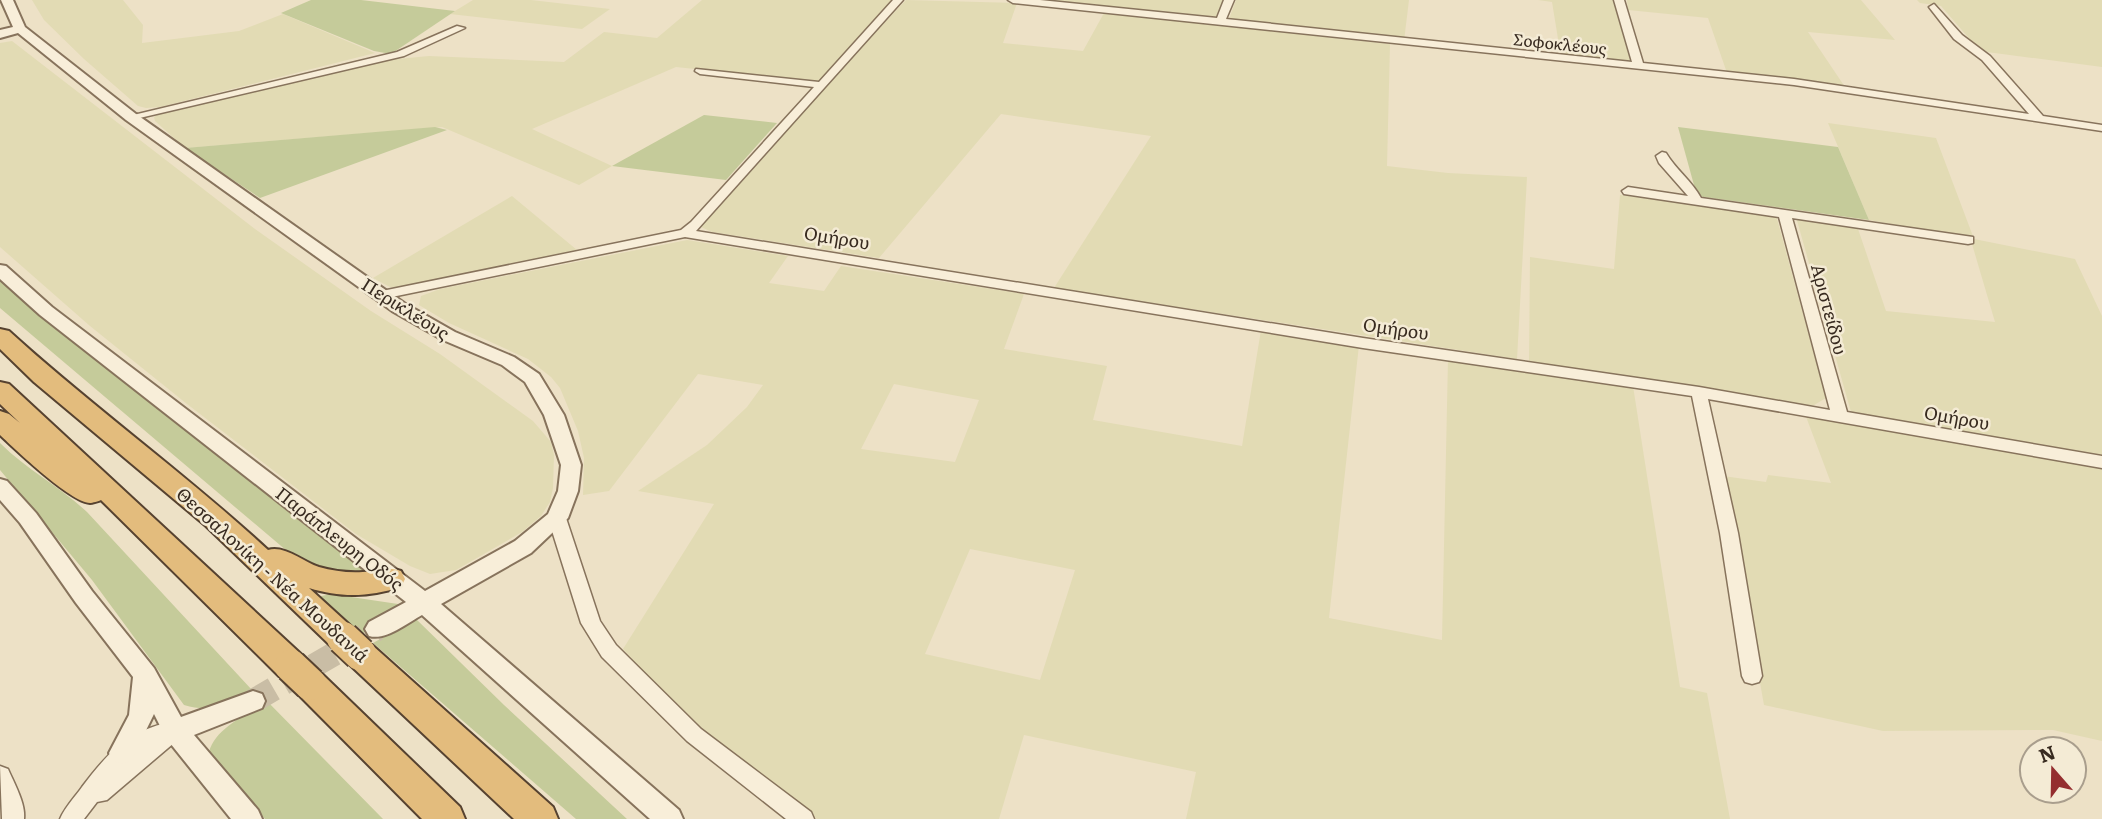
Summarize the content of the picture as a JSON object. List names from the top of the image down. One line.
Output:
{"streets":{"highway":["Θεσσαλονίκη - Νέα Μουδανιά"],"street":["Σοφοκλέους","Ομήρου","Περικλέους","Αριστείδου","Παράπλευρη Οδός"]},"crossings":[["Ομήρου","Αριστείδου"],["Περικλέους","Παράπλευρη Οδός"],["Περικλέους","Θεσσαλονίκη - Νέα Μουδανιά"]],"north":"top"}
